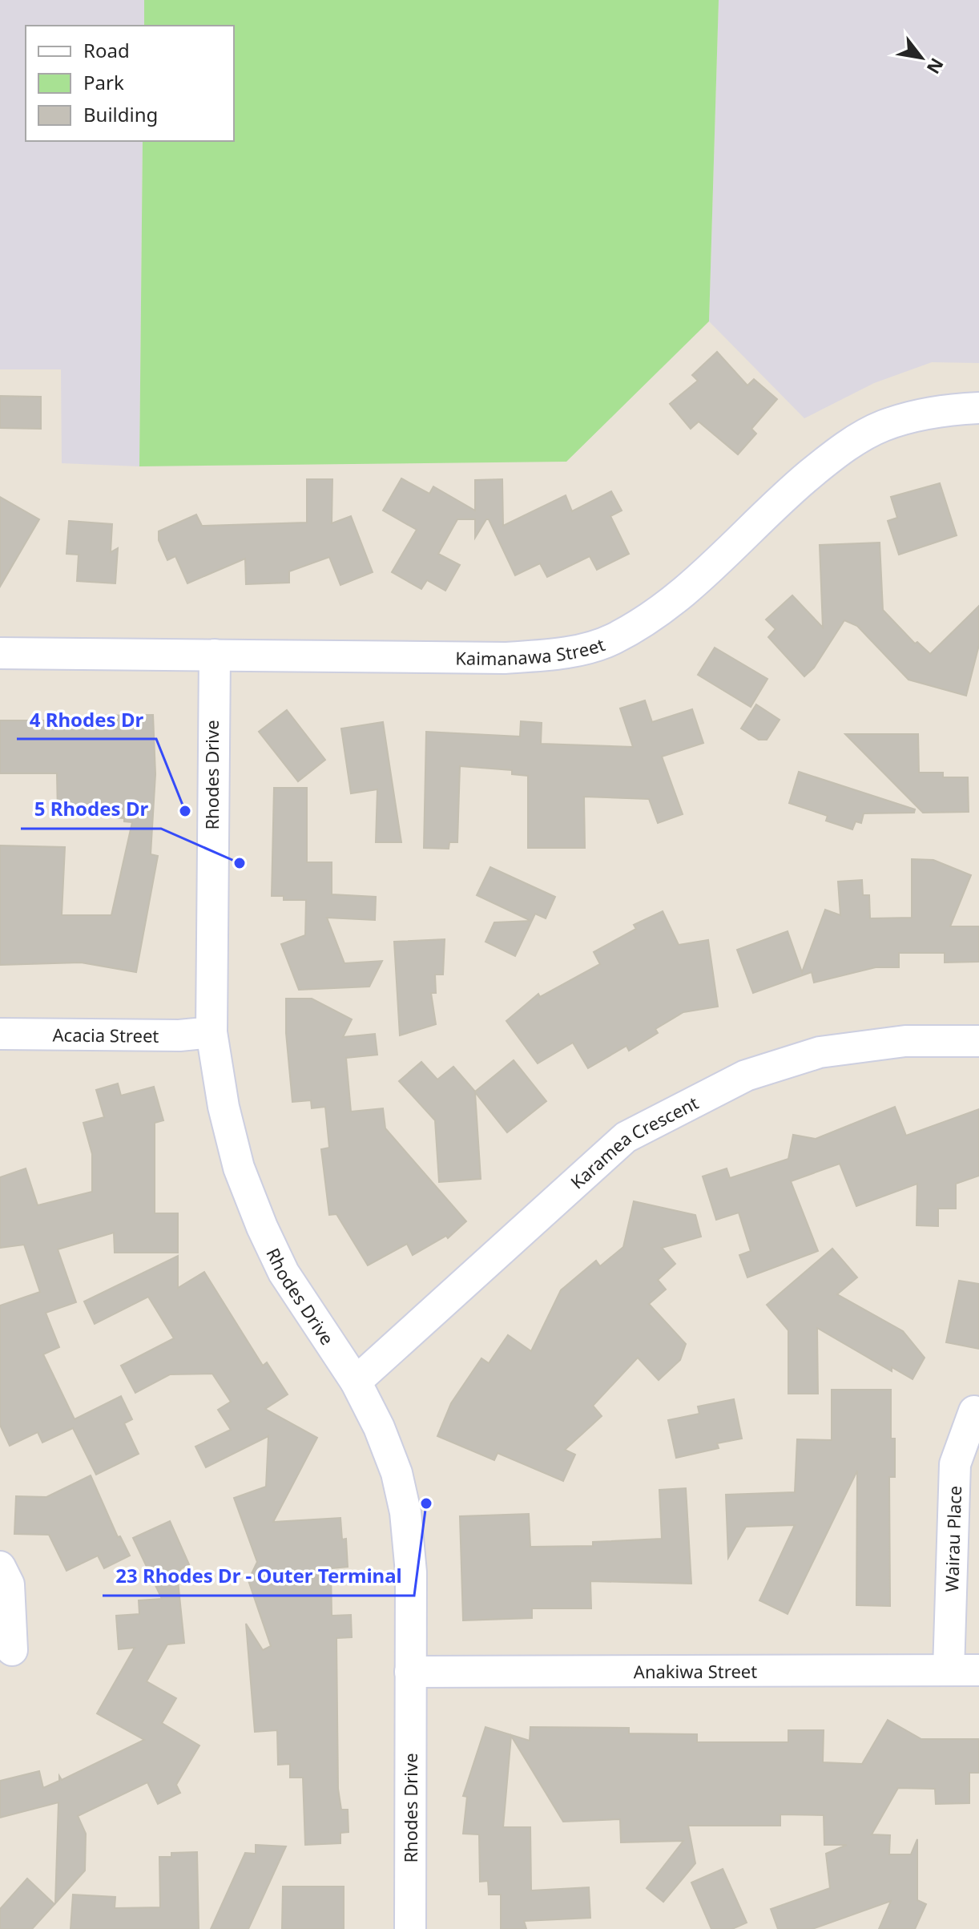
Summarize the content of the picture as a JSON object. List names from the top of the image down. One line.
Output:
{"streets":{"street":["Kaimanawa Street","Rhodes Drive","Acacia Street","Karamea Crescent","Wairau Place","Anakiwa Street"]},"crossings":[["Kaimanawa Street","Rhodes Drive"],["Rhodes Drive","Acacia Street"],["Rhodes Drive","Karamea Crescent"],["Rhodes Drive","Anakiwa Street"],["Wairau Place","Anakiwa Street"]],"places":["4 Rhodes Dr","5 Rhodes Dr","23 Rhodes Dr - Outer Terminal"],"legend":["Road","Park","Building"],"north":"bottom right"}
